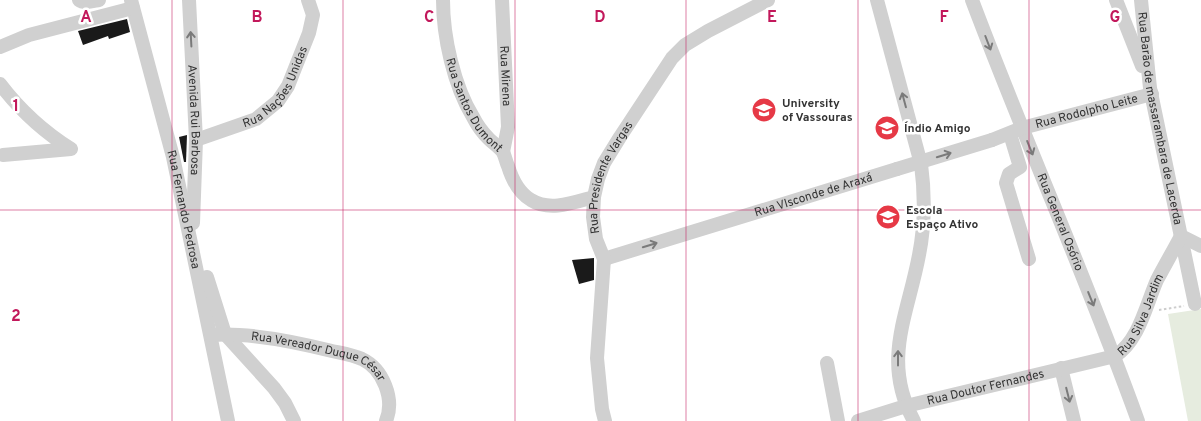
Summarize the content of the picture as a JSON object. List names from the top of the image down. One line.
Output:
{"streets":{"street":["Rua Mirena","Rua Nações Unidas","Rua Santos Dumont","Rua Rodolpho Leite","Rua Barão de massarambara de Lacerda","Avenida Rui Barbosa","Rua Presidente Vargas","Rua VIsconde de Araxá","Rua Fernando Pedrosa","Rua General Osório","Rua Silva Jardim","Rua Vereador Duque César","Rua Doutor Fernandes"]},"crossings":[["Rua Mirena","Rua Santos Dumont"],["Rua Nações Unidas","Avenida Rui Barbosa"],["Rua Santos Dumont","Rua Presidente Vargas"],["Rua Rodolpho Leite","Rua Barão de massarambara de Lacerda"],["Rua Rodolpho Leite","Rua VIsconde de Araxá"],["Rua Rodolpho Leite","Rua General Osório"],["Rua Barão de massarambara de Lacerda","Rua Silva Jardim"],["Avenida Rui Barbosa","Rua Fernando Pedrosa"],["Rua Presidente Vargas","Rua VIsconde de Araxá"],["Rua VIsconde de Araxá","Rua General Osório"],["Rua Fernando Pedrosa","Rua Vereador Duque César"],["Rua General Osório","Rua Silva Jardim"],["Rua General Osório","Rua Doutor Fernandes"],["Rua Silva Jardim","Rua Doutor Fernandes"]],"one_way":["Avenida Rui Barbosa","Rua VIsconde de Araxá"],"places":{"school or university":["University of Vassouras","Índio Amigo","Escola Espaço Ativo"]},"grid":{"columns":["A","B","C","D","E","F","G"],"rows":["1","2"]}}
